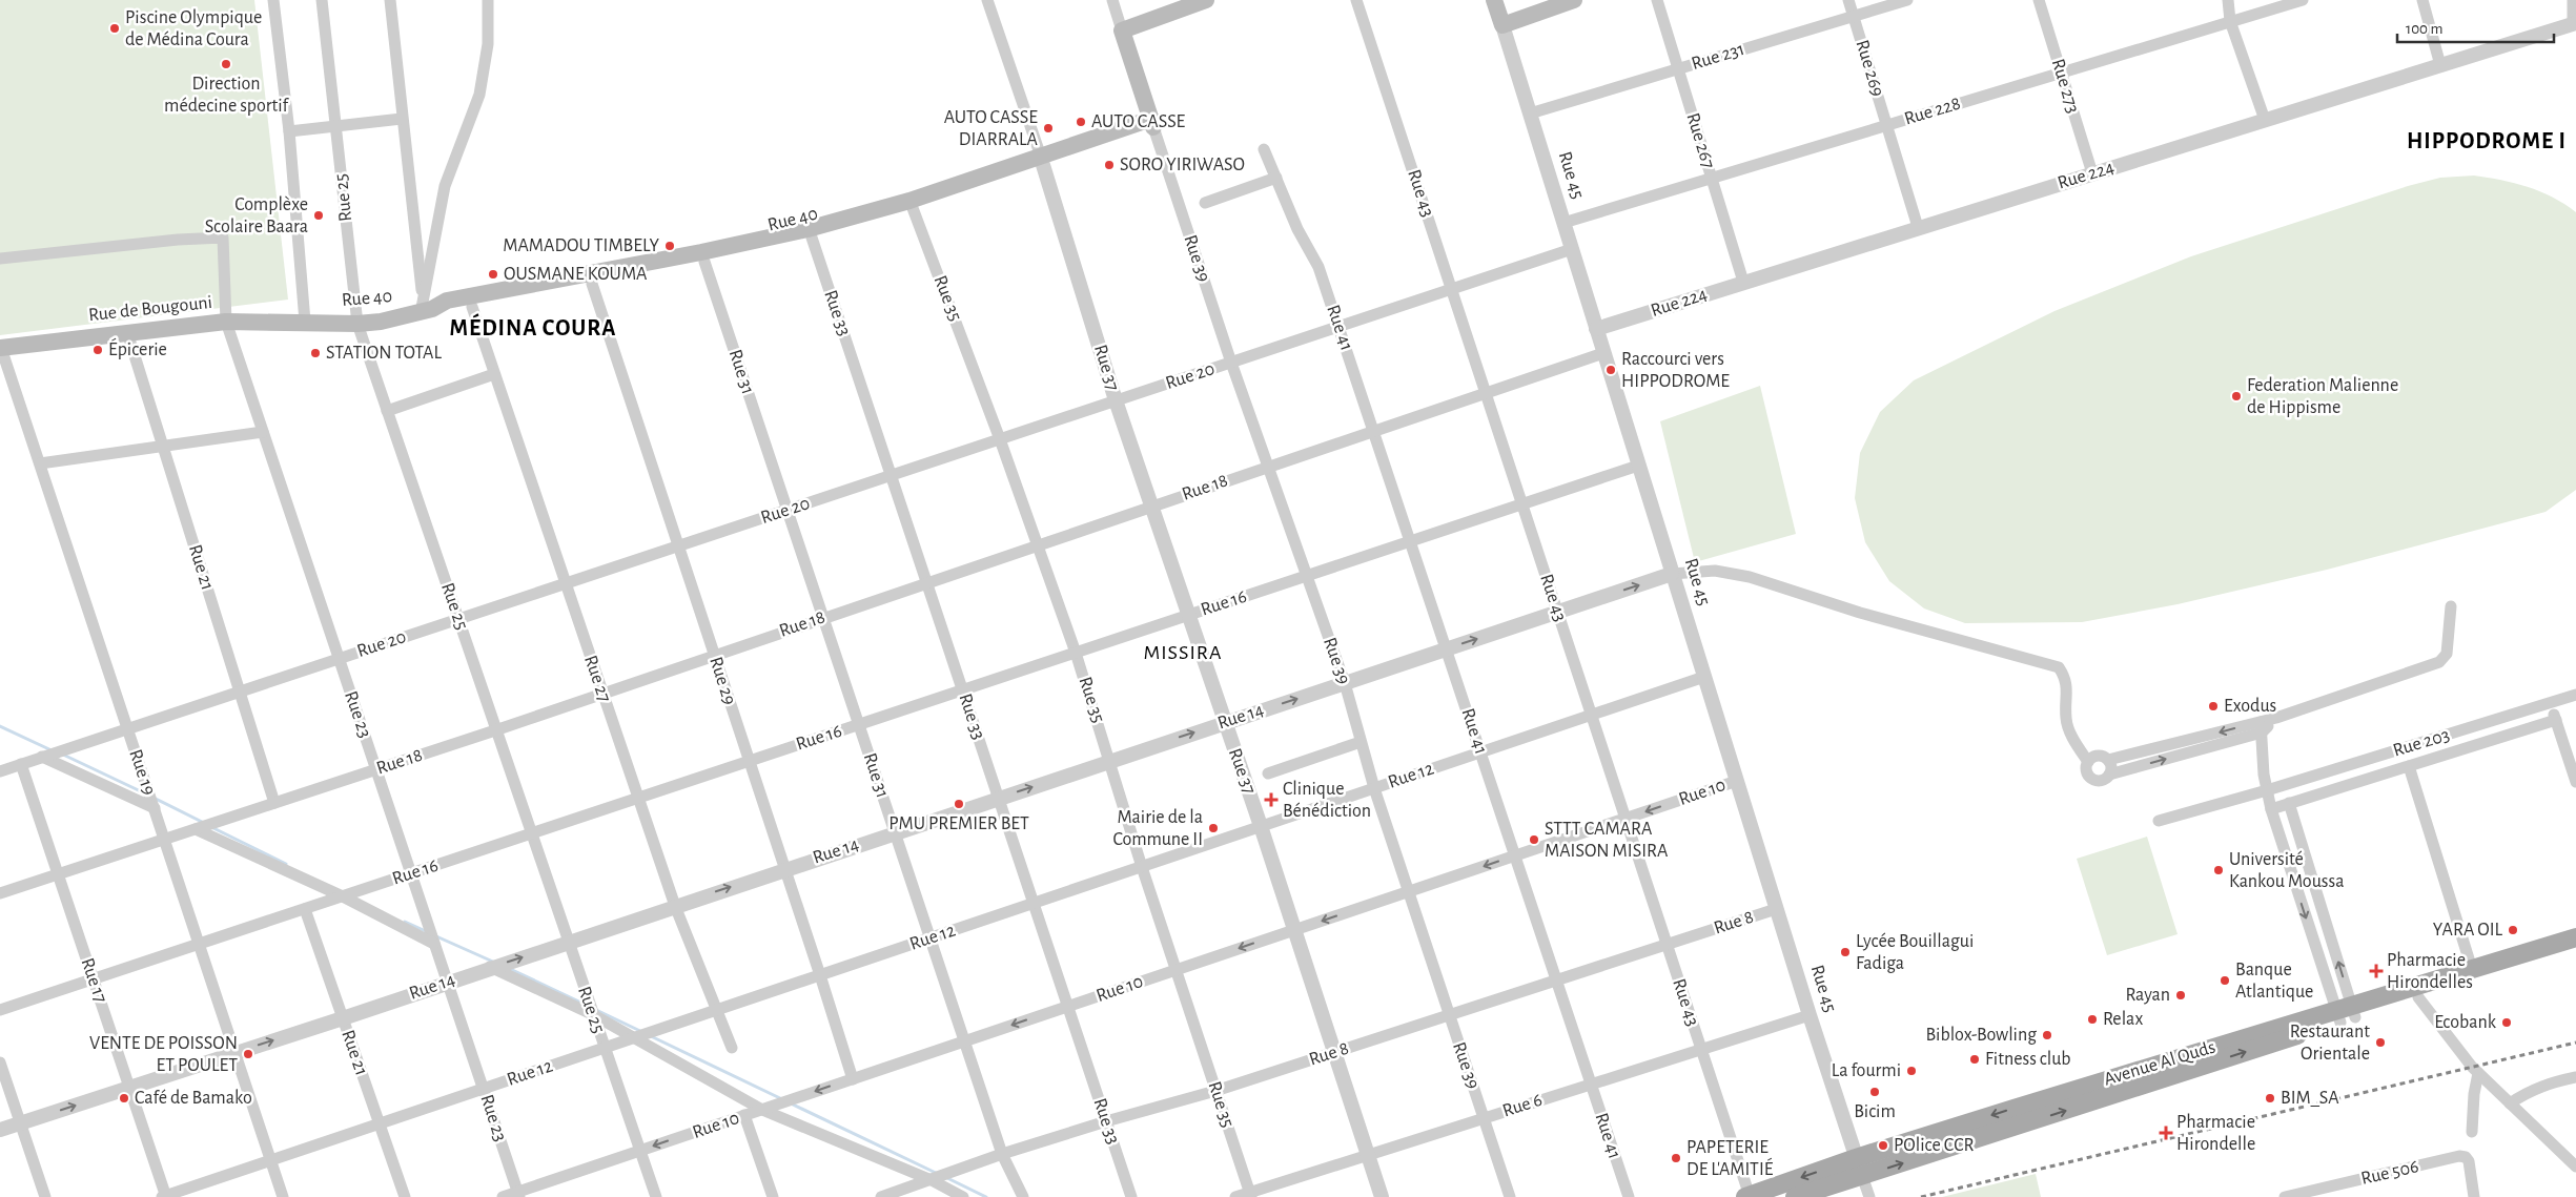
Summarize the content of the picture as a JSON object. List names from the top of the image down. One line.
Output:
{"streets":{"main road":["Rue 40","Rue de Bougouni","Avenue Al Quds"],"street":["Rue 231","Rue 269","Rue 273","Rue 228","Rue 267","Rue 45","Rue 224","Rue 43","Rue 25","Rue 39","Rue 35","Rue 33","Rue 41","Rue 37","Rue 31","Rue 20","Rue 18","Rue 21","Rue 16","Rue 27","Rue 29","Rue 23","Rue 14","Rue 203","Rue 19","Rue 12","Rue 10","Rue 8","Rue 17","Rue 6","Rue 506"]},"crossings":[["Rue 231","Rue 269"],["Rue 231","Rue 267"],["Rue 231","Rue 45"],["Rue 269","Rue 228"],["Rue 269","Rue 224"],["Rue 273","Rue 228"],["Rue 273","Rue 224"],["Rue 228","Rue 267"],["Rue 228","Rue 45"],["Rue 267","Rue 224"],["Rue 45","Rue 224"],["Rue 45","Rue 20"],["Rue 45","Rue 18"],["Rue 45","Rue 16"],["Rue 45","Rue 14"],["Rue 45","Rue 12"],["Rue 45","Rue 10"],["Rue 45","Rue 8"],["Rue 45","Avenue Al Quds"],["Rue 45","Rue 6"],["Rue 43","Rue 20"],["Rue 43","Rue 18"],["Rue 43","Rue 16"],["Rue 43","Rue 14"],["Rue 43","Rue 12"],["Rue 43","Rue 10"],["Rue 43","Rue 8"],["Rue 43","Avenue Al Quds"],["Rue 43","Rue 6"],["Rue 25","Rue 40"],["Rue 25","Rue 20"],["Rue 25","Rue 18"],["Rue 25","Rue 16"],["Rue 25","Rue 14"],["Rue 25","Rue 12"],["Rue 25","Rue 10"],["Rue 40","Rue 39"],["Rue 40","Rue 35"],["Rue 40","Rue de Bougouni"],["Rue 40","Rue 33"],["Rue 40","Rue 37"],["Rue 40","Rue 31"],["Rue 40","Rue 27"],["Rue 40","Rue 29"],["Rue 39","Rue 20"],["Rue 39","Rue 18"],["Rue 39","Rue 16"],["Rue 39","Rue 14"],["Rue 39","Rue 12"],["Rue 39","Rue 10"],["Rue 39","Rue 8"],["Rue 39","Rue 6"],["Rue 35","Rue 20"],["Rue 35","Rue 18"],["Rue 35","Rue 16"],["Rue 35","Rue 14"],["Rue 35","Rue 12"],["Rue 35","Rue 10"],["Rue 35","Rue 8"],["Rue 35","Rue 6"],["Rue de Bougouni","Rue 21"],["Rue de Bougouni","Rue 23"],["Rue de Bougouni","Rue 19"],["Rue 33","Rue 20"],["Rue 33","Rue 18"],["Rue 33","Rue 16"],["Rue 33","Rue 14"],["Rue 33","Rue 12"],["Rue 33","Rue 10"],["Rue 33","Rue 8"],["Rue 41","Rue 20"],["Rue 41","Rue 18"],["Rue 41","Rue 16"],["Rue 41","Rue 14"],["Rue 41","Rue 12"],["Rue 41","Rue 10"],["Rue 41","Rue 8"],["Rue 41","Rue 6"],["Rue 37","Rue 20"],["Rue 37","Rue 18"],["Rue 37","Rue 16"],["Rue 37","Rue 14"],["Rue 37","Rue 12"],["Rue 37","Rue 10"],["Rue 37","Rue 8"],["Rue 37","Rue 6"],["Rue 31","Rue 20"],["Rue 31","Rue 18"],["Rue 31","Rue 16"],["Rue 31","Rue 14"],["Rue 31","Rue 12"],["Rue 31","Rue 10"],["Rue 31","Rue 8"],["Rue 20","Rue 21"],["Rue 20","Rue 27"],["Rue 20","Rue 29"],["Rue 20","Rue 23"],["Rue 20","Rue 19"],["Rue 20","Rue 17"],["Rue 18","Rue 21"],["Rue 18","Rue 27"],["Rue 18","Rue 29"],["Rue 18","Rue 23"],["Rue 18","Rue 19"],["Rue 18","Rue 17"],["Rue 21","Rue 16"],["Rue 21","Rue 14"],["Rue 21","Rue 12"],["Rue 16","Rue 27"],["Rue 16","Rue 29"],["Rue 16","Rue 23"],["Rue 16","Rue 19"],["Rue 16","Rue 17"],["Rue 27","Rue 14"],["Rue 27","Rue 12"],["Rue 29","Rue 14"],["Rue 29","Rue 12"],["Rue 29","Rue 10"],["Rue 23","Rue 14"],["Rue 23","Rue 12"],["Rue 23","Rue 10"],["Rue 14","Rue 19"],["Rue 14","Rue 17"],["Rue 203","Avenue Al Quds"],["Rue 19","Rue 12"],["Rue 12","Rue 17"]],"one_way":["Rue 14","Rue 10"],"districts":["HIPPODROME I","MÉDINA COURA","MISSIRA"],"places":{"other":["Piscine Olympique de Médina Coura","Direction médecine sportif","AUTO CASSE","AUTO CASSE DIARRALA","SORO YIRIWASO","Complèxe Scolaire Baara","MAMADOU TIMBELY","OUSMANE KOUMA","Épicerie","STATION TOTAL","Raccourci vers HIPPODROME","Federation Malienne de Hippisme","Exodus","PMU PREMIER BET","Mairie de la Commune II","STTT CAMARA MAISON MISIRA","Université Kankou Moussa","YARA OIL","Lycée Bouillagui Fadiga","Banque Atlantique","Rayan","Relax","Ecobank","Biblox-Bowling","Restaurant Orientale","VENTE DE POISSON ET POULET","Fitness club","La fourmi","Bicim","Café de Bamako","BIM_SA","POlice CCR","PAPETERIE DE L'AMITIÉ"],"health":["Clinique Bénédiction","Pharmacie Hirondelles","Pharmacie Hirondelle"]},"scale_bar":"100 m"}
